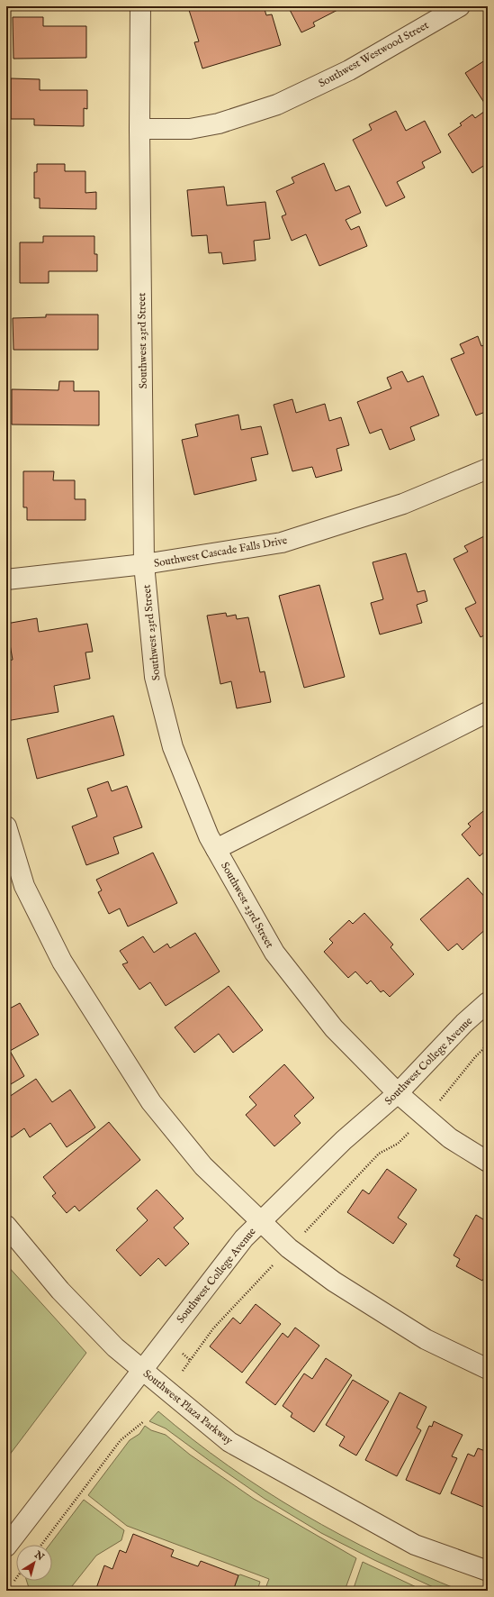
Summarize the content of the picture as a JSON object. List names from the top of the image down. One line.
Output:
{"streets":{"street":["Southwest Westwood Street","Southwest 23rd Street","Southwest Cascade Falls Drive","Southwest College Avenue","Southwest Plaza Parkway"]},"crossings":[["Southwest Westwood Street","Southwest 23rd Street"],["Southwest 23rd Street","Southwest Cascade Falls Drive"],["Southwest 23rd Street","Southwest College Avenue"],["Southwest College Avenue","Southwest Plaza Parkway"]],"north":"top right"}
